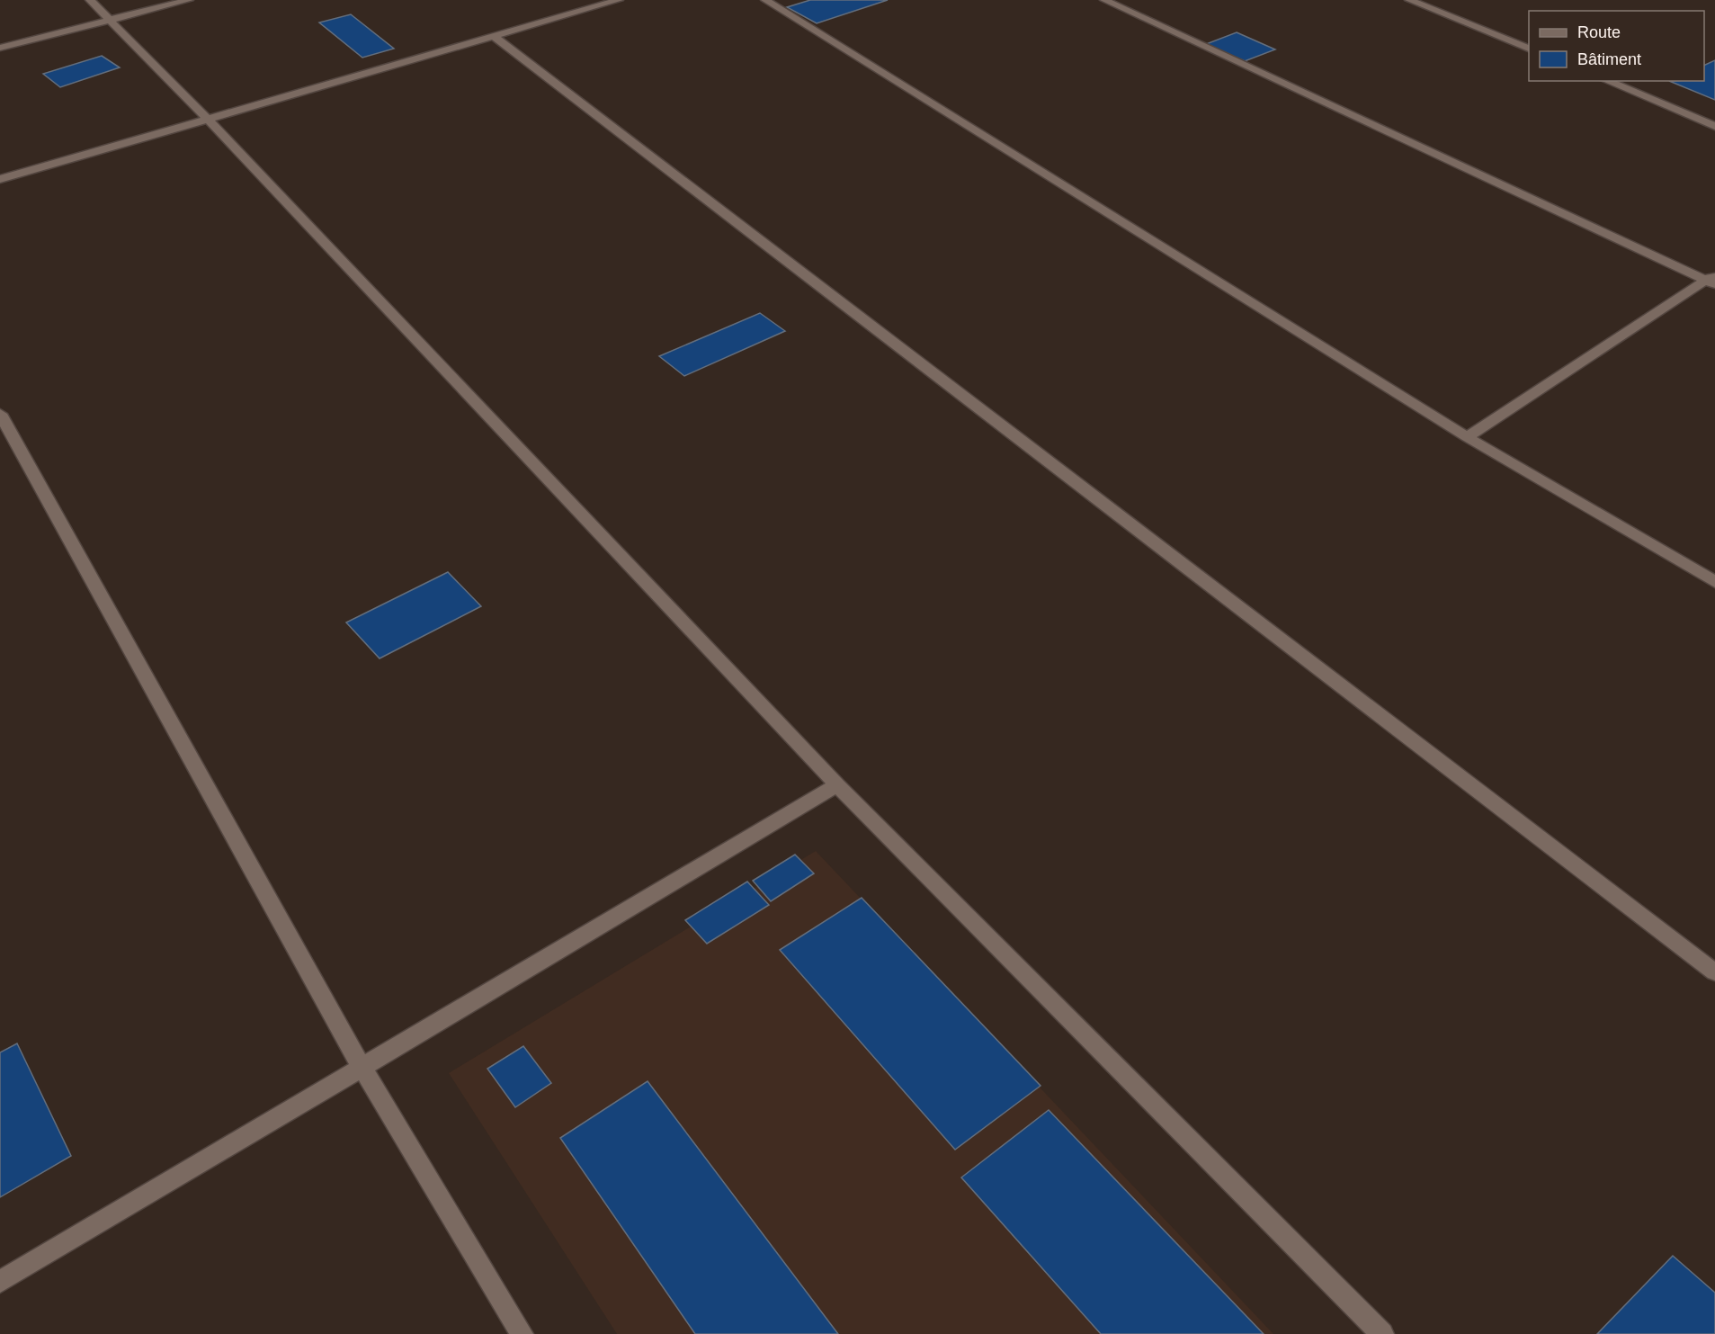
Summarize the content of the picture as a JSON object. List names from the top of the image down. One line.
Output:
{"legend":["Route","Bâtiment"]}
